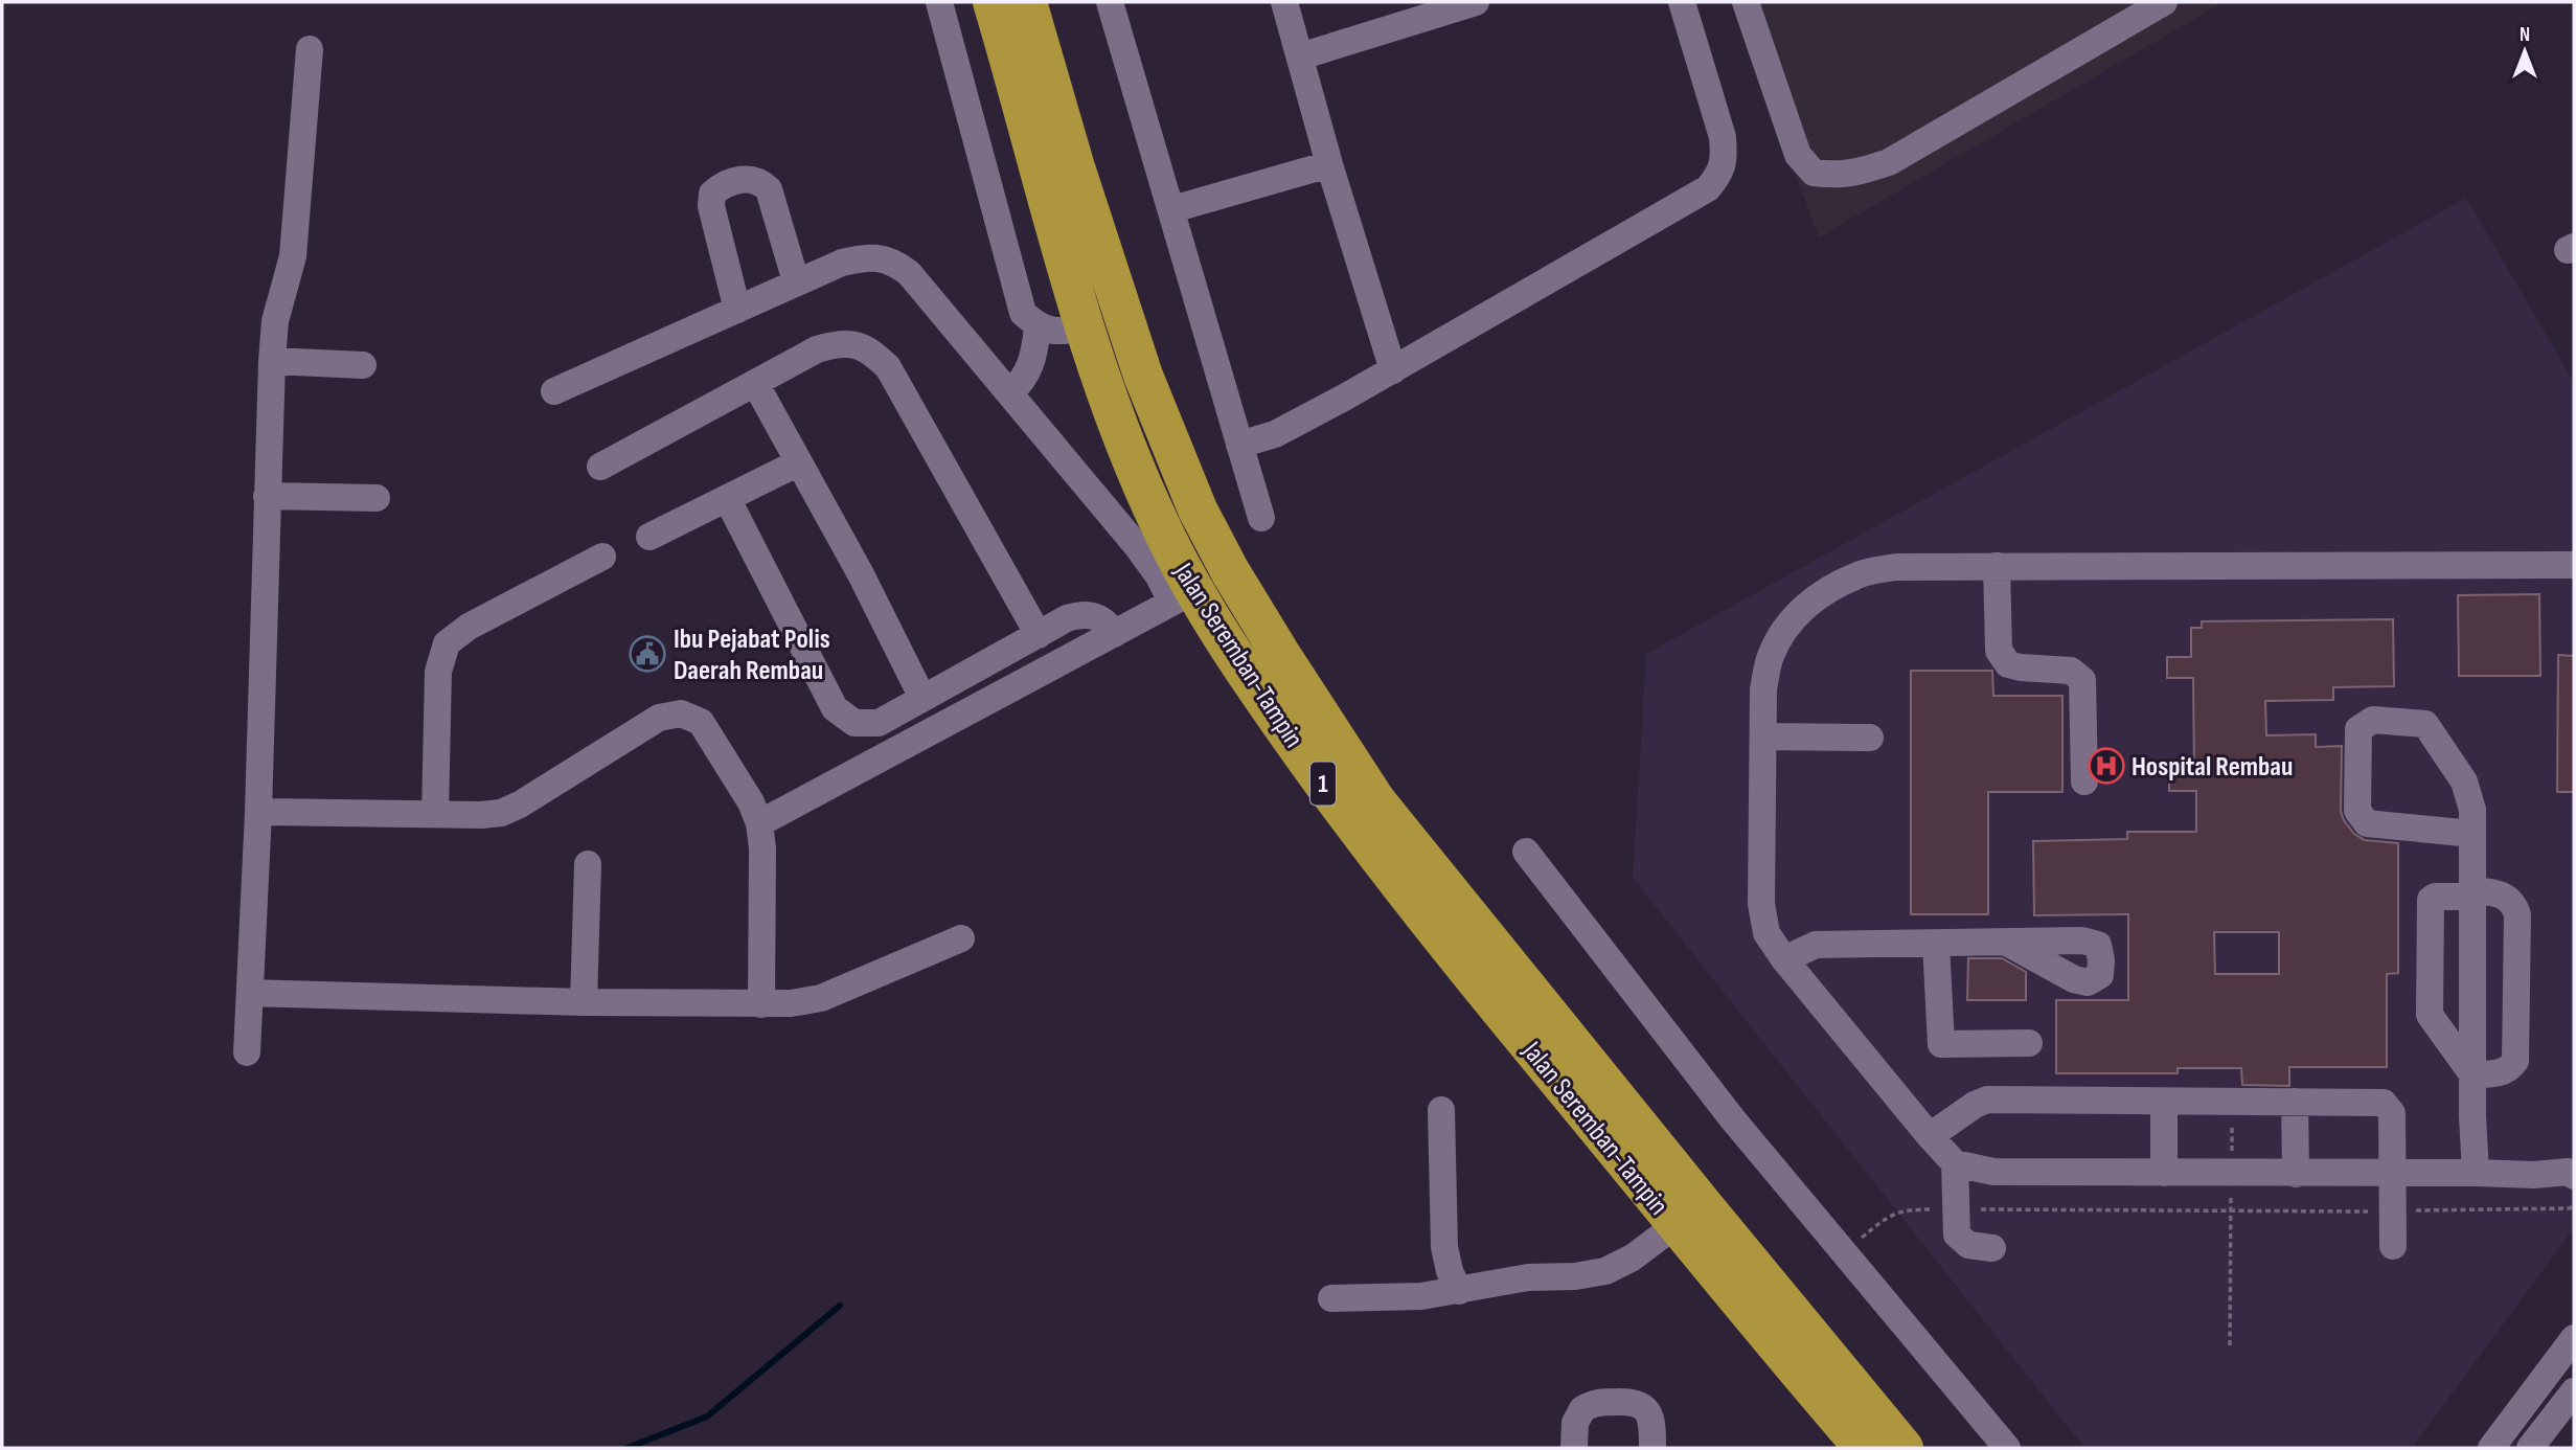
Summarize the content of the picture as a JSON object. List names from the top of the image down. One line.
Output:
{"streets":{"highway":["Jalan Seremban-Tampin","1"]},"places":{"public building":["Ibu Pejabat Polis Daerah Rembau"],"hospital":["Hospital Rembau"]},"north":"top"}
